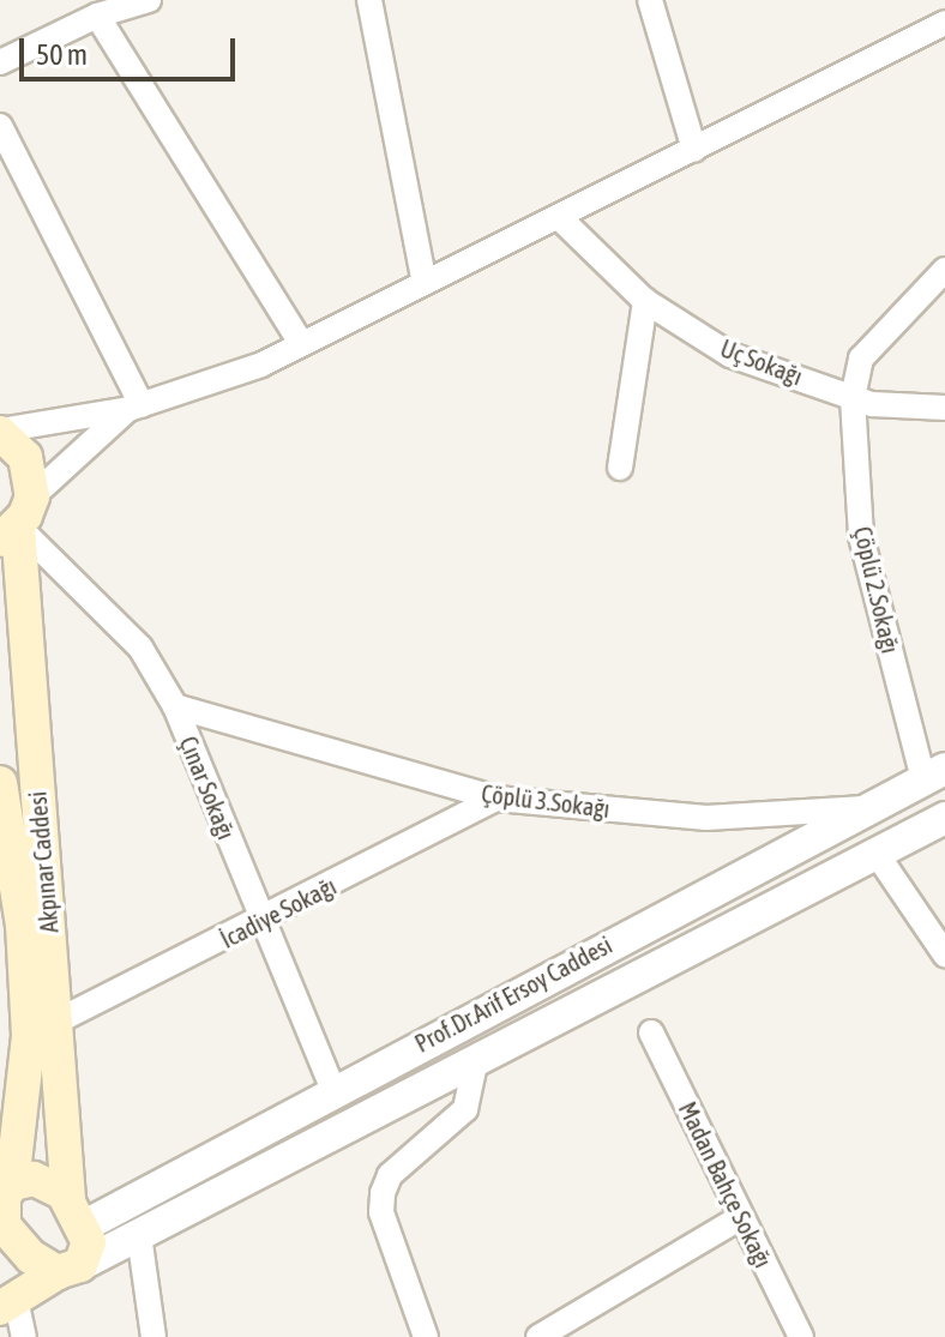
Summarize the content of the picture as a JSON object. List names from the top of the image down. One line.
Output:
{"streets":{"main road":["Akpınar Caddesi"],"street":["Uç Sokağı","Çöplü 2.Sokağı","Çınar Sokağı","Çöplü 3.Sokağı","İcadiye Sokağı","Prof.Dr.Arif Ersoy Caddesi","Madan Bahçe Sokağı"]},"crossings":[["Uç Sokağı","Çöplü 2.Sokağı"],["Çöplü 2.Sokağı","Prof.Dr.Arif Ersoy Caddesi"],["Çınar Sokağı","Çöplü 3.Sokağı"],["Çınar Sokağı","Akpınar Caddesi"],["Çınar Sokağı","İcadiye Sokağı"],["Çınar Sokağı","Prof.Dr.Arif Ersoy Caddesi"],["Çöplü 3.Sokağı","İcadiye Sokağı"],["Çöplü 3.Sokağı","Prof.Dr.Arif Ersoy Caddesi"],["Akpınar Caddesi","İcadiye Sokağı"],["Akpınar Caddesi","Prof.Dr.Arif Ersoy Caddesi"]],"scale_bar":"50 m"}
